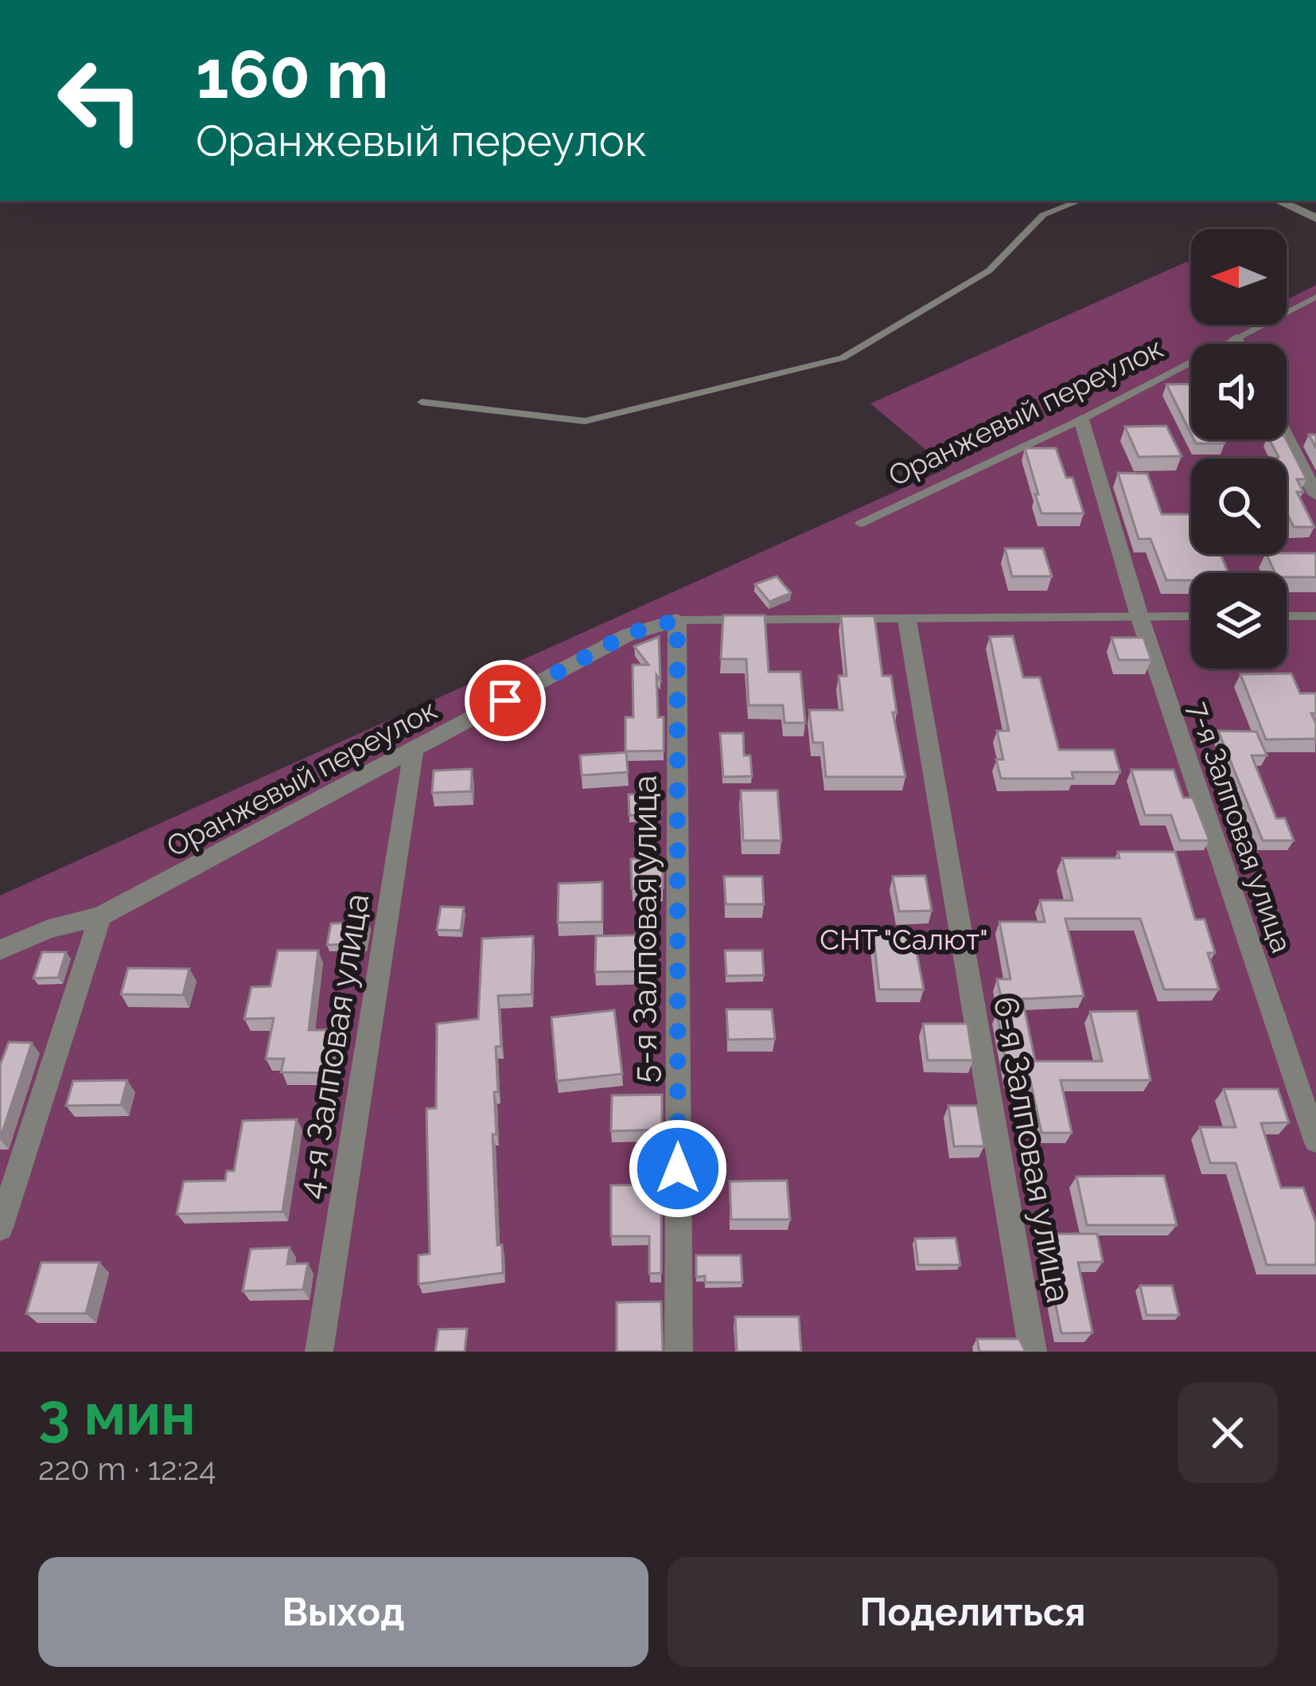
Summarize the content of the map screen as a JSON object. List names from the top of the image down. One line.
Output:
{"streets":{"street":["Оранжевый переулок","7-я Залповая улица","5-я Залповая улица","4-я Залповая улица","6-я Залповая улица"]},"crossings":[["Оранжевый переулок","7-я Залповая улица"],["Оранжевый переулок","5-я Залповая улица"],["Оранжевый переулок","4-я Залповая улица"]],"parks":["СНТ \"Салют\""],"north":"left","page":{"turn":["160 m","Оранжевый переулок"],"heading":["3 мин","220 m · 12:24"],"buttons":["Выход","Поделиться"]}}
